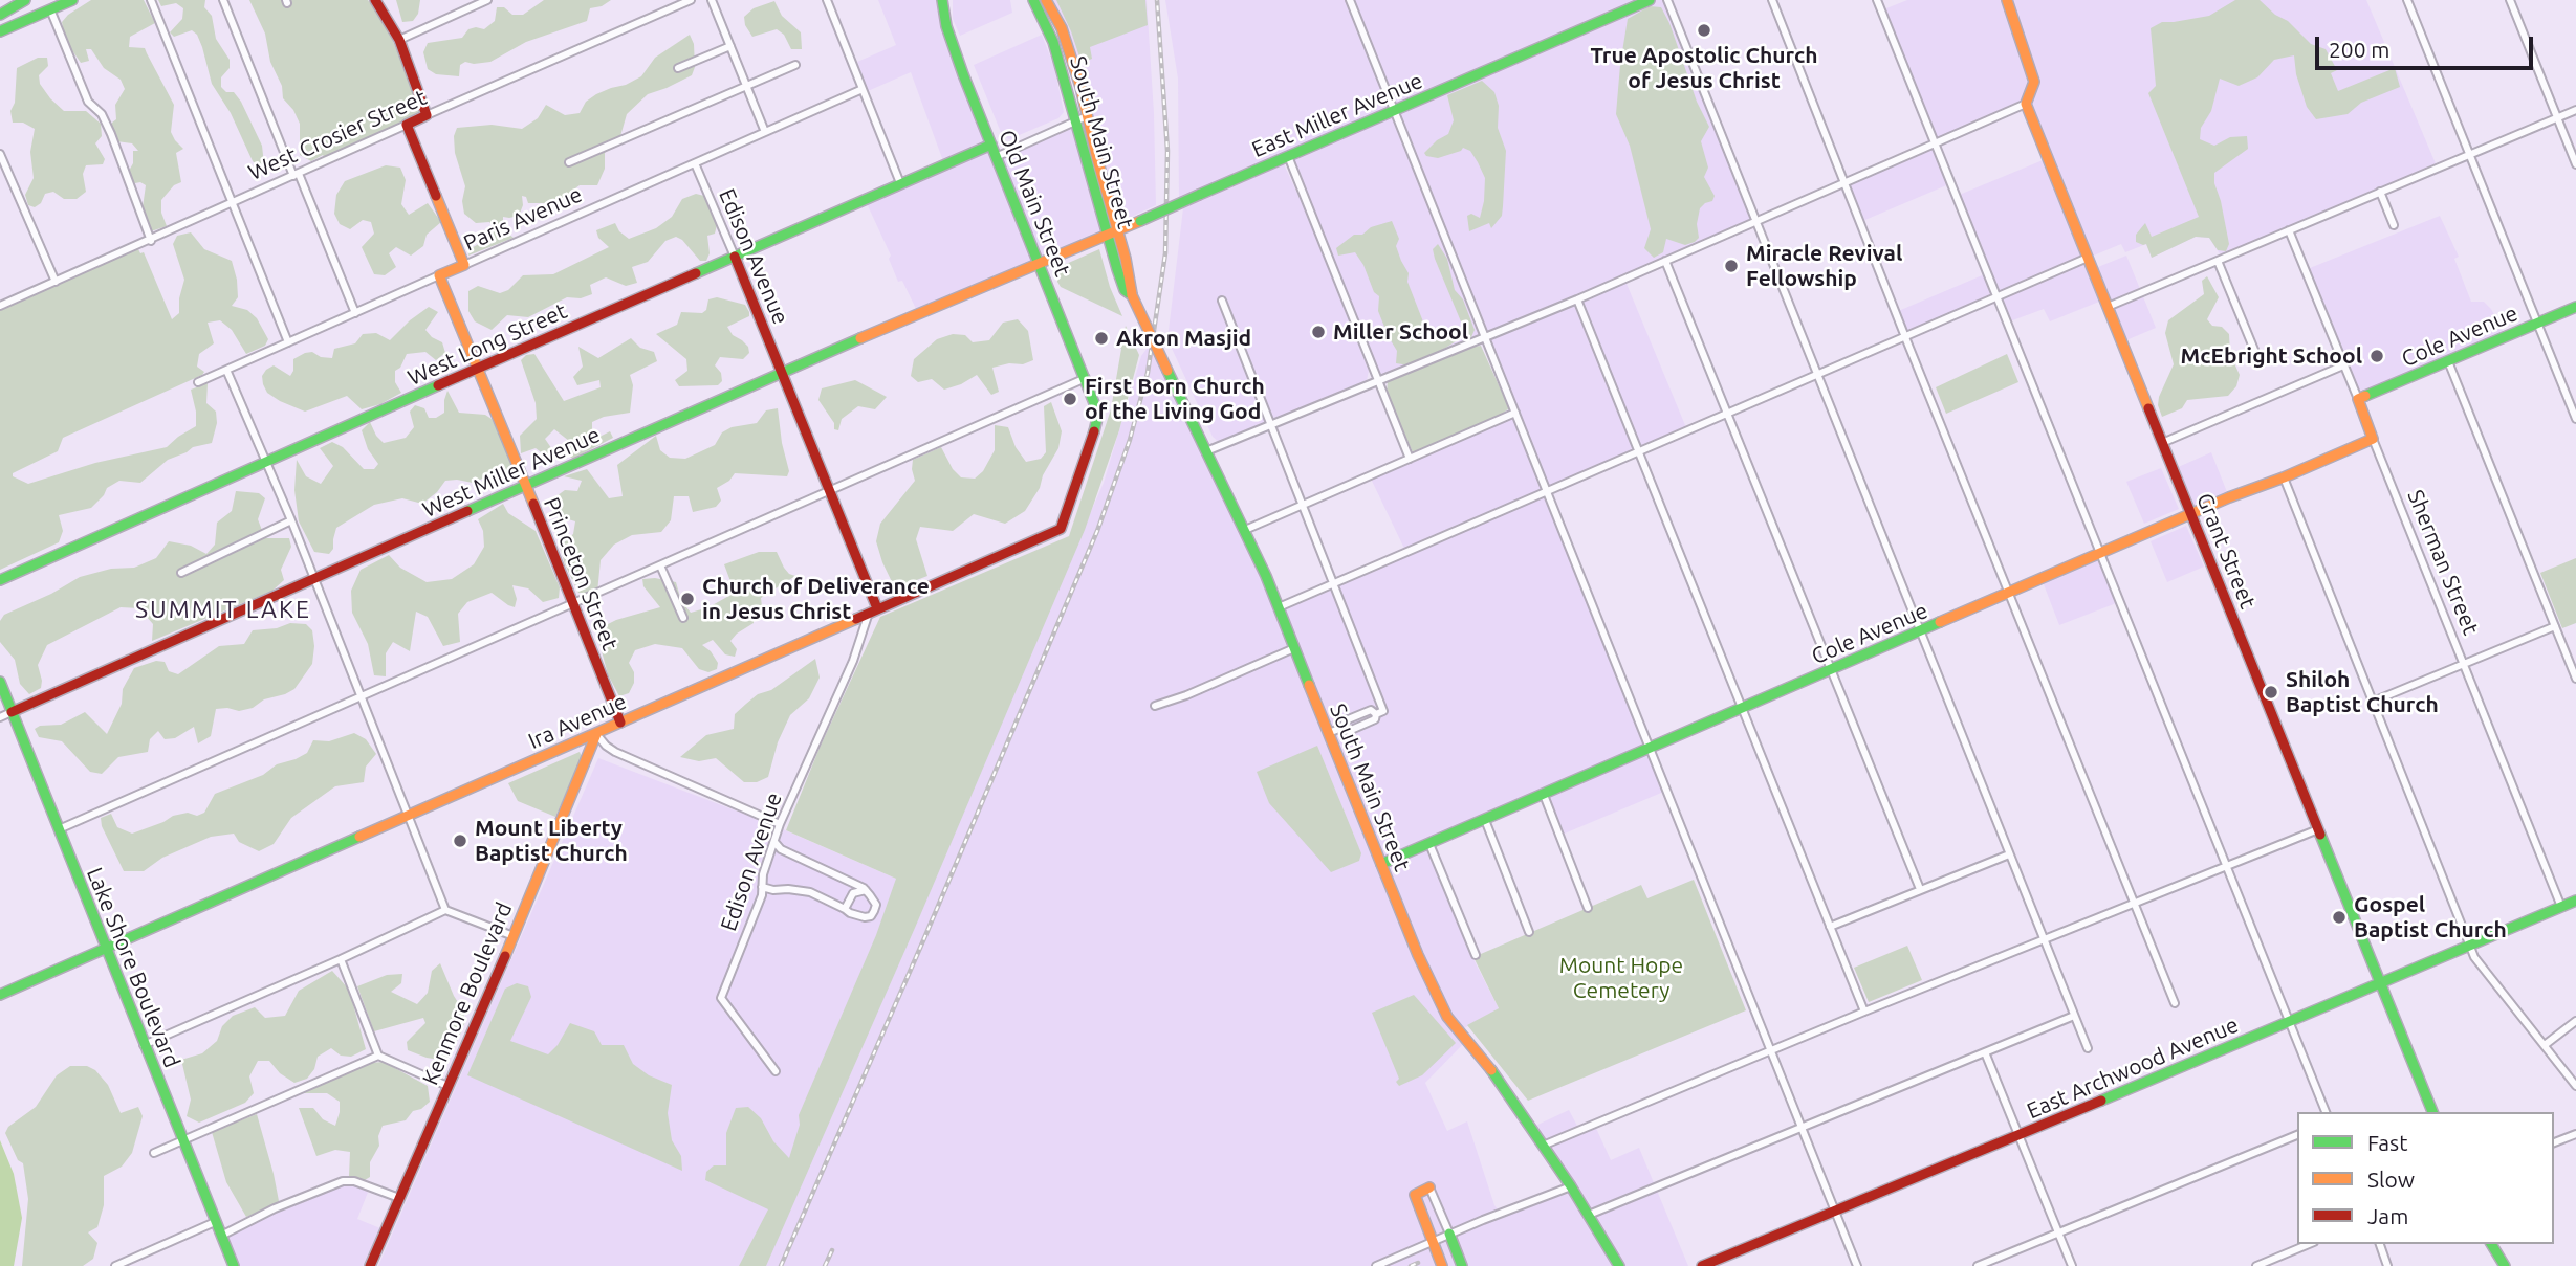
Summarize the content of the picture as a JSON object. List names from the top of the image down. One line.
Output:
{"streets":{"main road":["East Miller Avenue","West Crosier Street","South Main Street","Old Main Street","Paris Avenue","Edison Avenue","Cole Avenue","West Long Street","West Miller Avenue","Grant Street","Sherman Street","Princeton Street","Ira Avenue","Lake Shore Boulevard","Kenmore Boulevard","East Archwood Avenue"]},"crossings":[["East Miller Avenue","South Main Street"],["East Miller Avenue","Old Main Street"],["East Miller Avenue","West Miller Avenue"],["South Main Street","Cole Avenue"],["Old Main Street","West Long Street"],["Old Main Street","West Miller Avenue"],["Old Main Street","Ira Avenue"],["Paris Avenue","Edison Avenue"],["Paris Avenue","Princeton Street"],["Edison Avenue","West Long Street"],["Edison Avenue","West Miller Avenue"],["Edison Avenue","Ira Avenue"],["Cole Avenue","Grant Street"],["Cole Avenue","Sherman Street"],["West Long Street","Princeton Street"],["West Miller Avenue","Princeton Street"],["West Miller Avenue","Lake Shore Boulevard"],["Grant Street","East Archwood Avenue"],["Sherman Street","East Archwood Avenue"],["Princeton Street","Ira Avenue"],["Ira Avenue","Lake Shore Boulevard"],["Ira Avenue","Kenmore Boulevard"]],"districts":["SUMMIT LAKE"],"parks":["Mount Hope Cemetery"],"places":["True Apostolic Church of Jesus Christ","Miracle Revival Fellowship","Miller School","Akron Masjid","McEbright School","First Born Church of the Living God","Church of Deliverance in Jesus Christ","Shiloh Baptist Church","Mount Liberty Baptist Church","Gospel Baptist Church"],"legend":["Fast","Slow","Jam"],"scale_bar":"200 m"}
